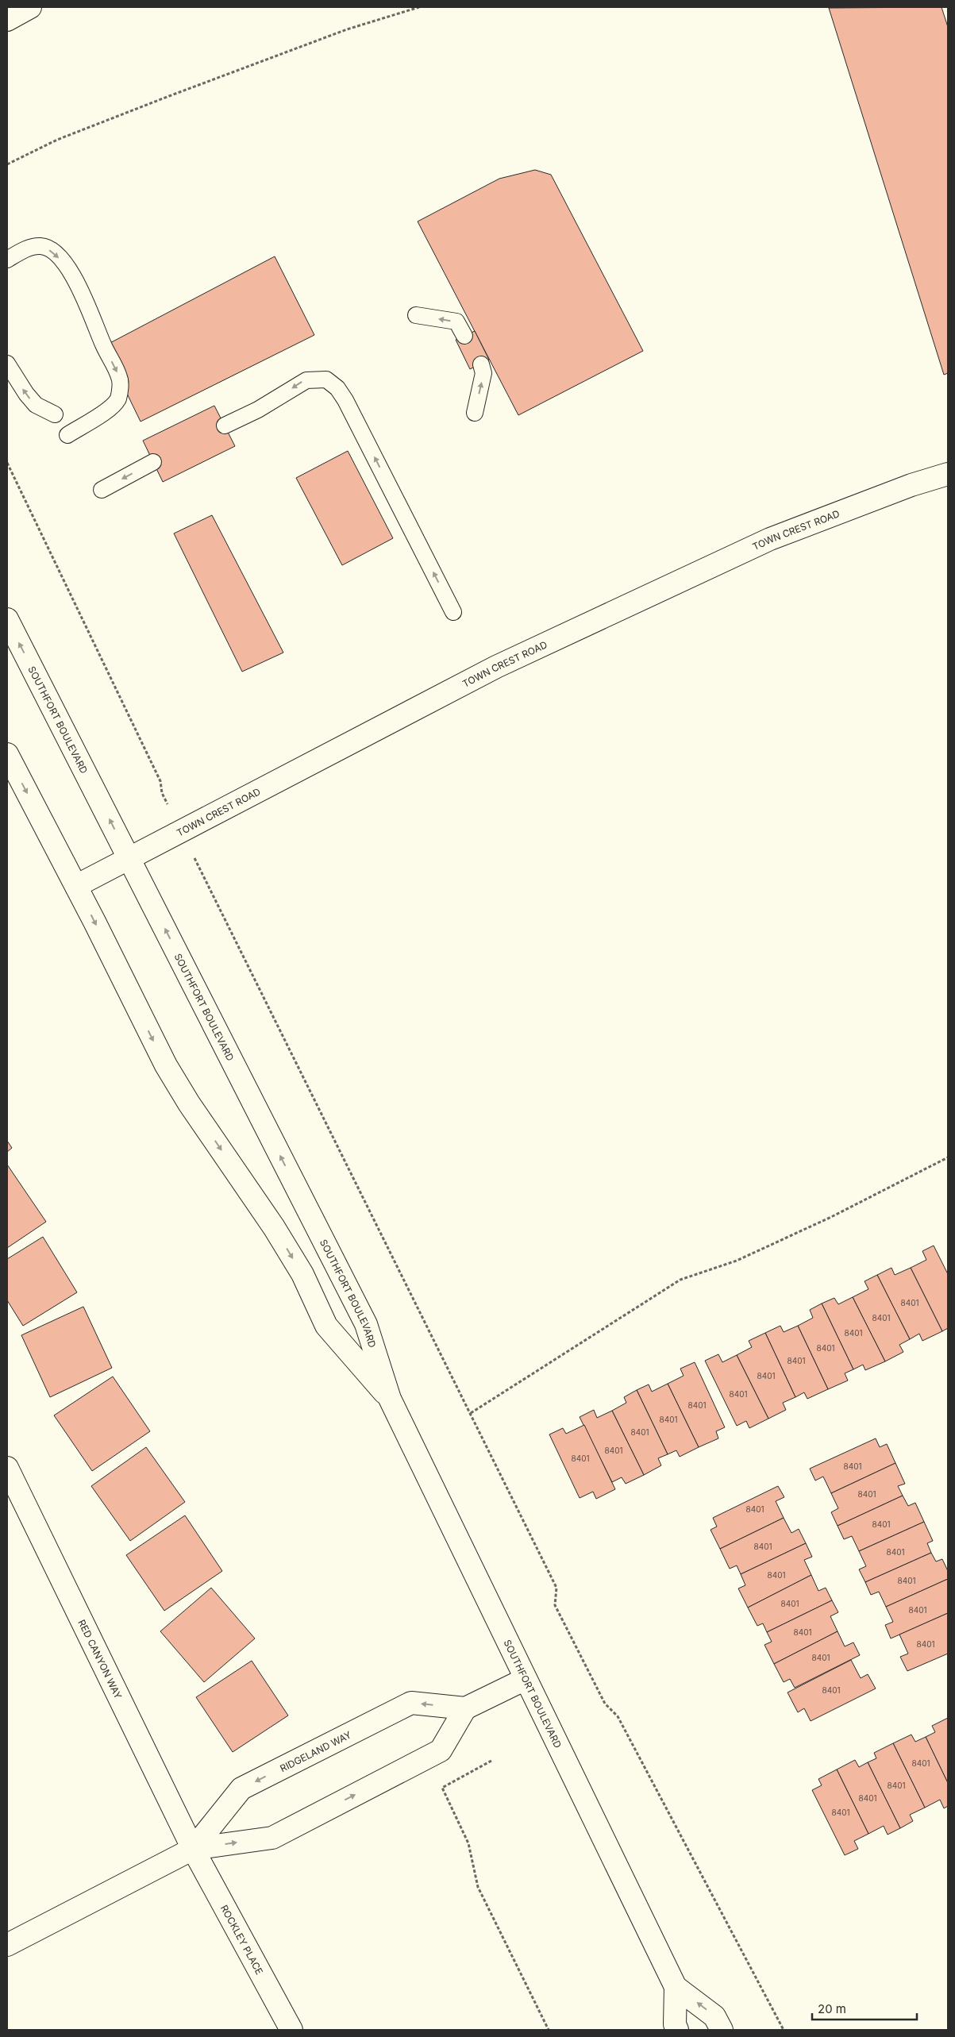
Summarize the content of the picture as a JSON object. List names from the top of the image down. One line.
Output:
{"streets":{"street":["TOWN CREST ROAD","SOUTHFORT BOULEVARD","RED CANYON WAY","RIDGELAND WAY","ROCKLEY PLACE"]},"crossings":[["TOWN CREST ROAD","SOUTHFORT BOULEVARD"],["RED CANYON WAY","RIDGELAND WAY"],["RED CANYON WAY","ROCKLEY PLACE"],["RIDGELAND WAY","ROCKLEY PLACE"]],"house_numbers":["8401","8401","8401","8401","8401","8401","8401","8401","8401","8401","8401","8401","8401","8401","8401","8401","8401","8401","8401","8401","8401","8401","8401","8401","8401","8401","8401","8401","8401","8401"],"scale_bar":"20 m"}
